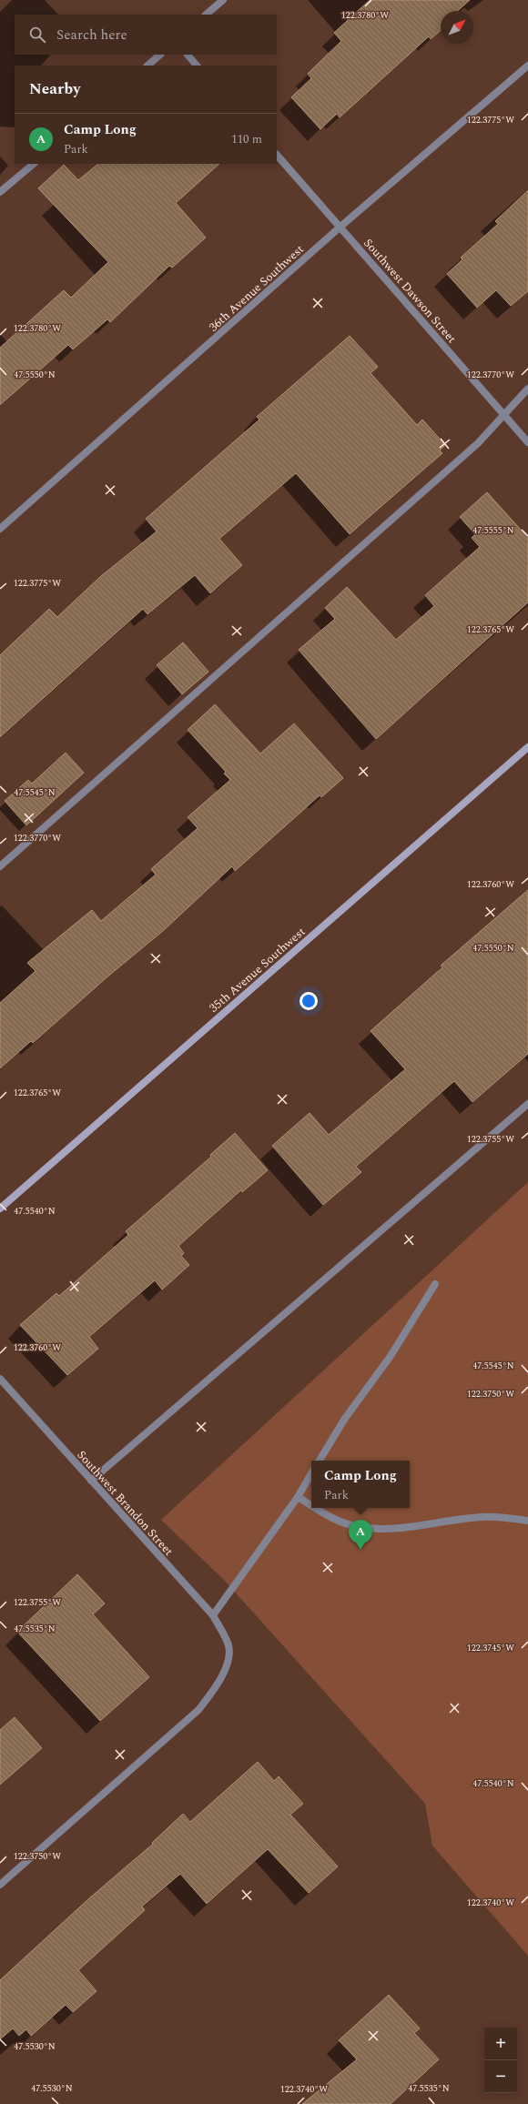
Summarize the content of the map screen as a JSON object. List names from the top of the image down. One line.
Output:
{"streets":{"main road":["35th Avenue Southwest"],"street":["36th Avenue Southwest","Southwest Dawson Street","Southwest Brandon Street"]},"crossings":[["36th Avenue Southwest","Southwest Dawson Street"]],"north":"top right","page":{"search":"Search here","heading":"Nearby","list":[{"mark":"A","name":"Camp Long","note":"Park","value":"110 m"}],"popup":["Camp Long","Park"],"pins":"A","map_buttons":["+","−"]},"coordinates":["122.3780°W","122.3775°W","122.3770°W","47.5550°N","47.5555°N","122.3765°W","47.5545°N","122.3760°W","122.3755°W","47.5540°N","122.3750°W","47.5535°N","122.3745°W","122.3740°W","47.5530°N"]}
